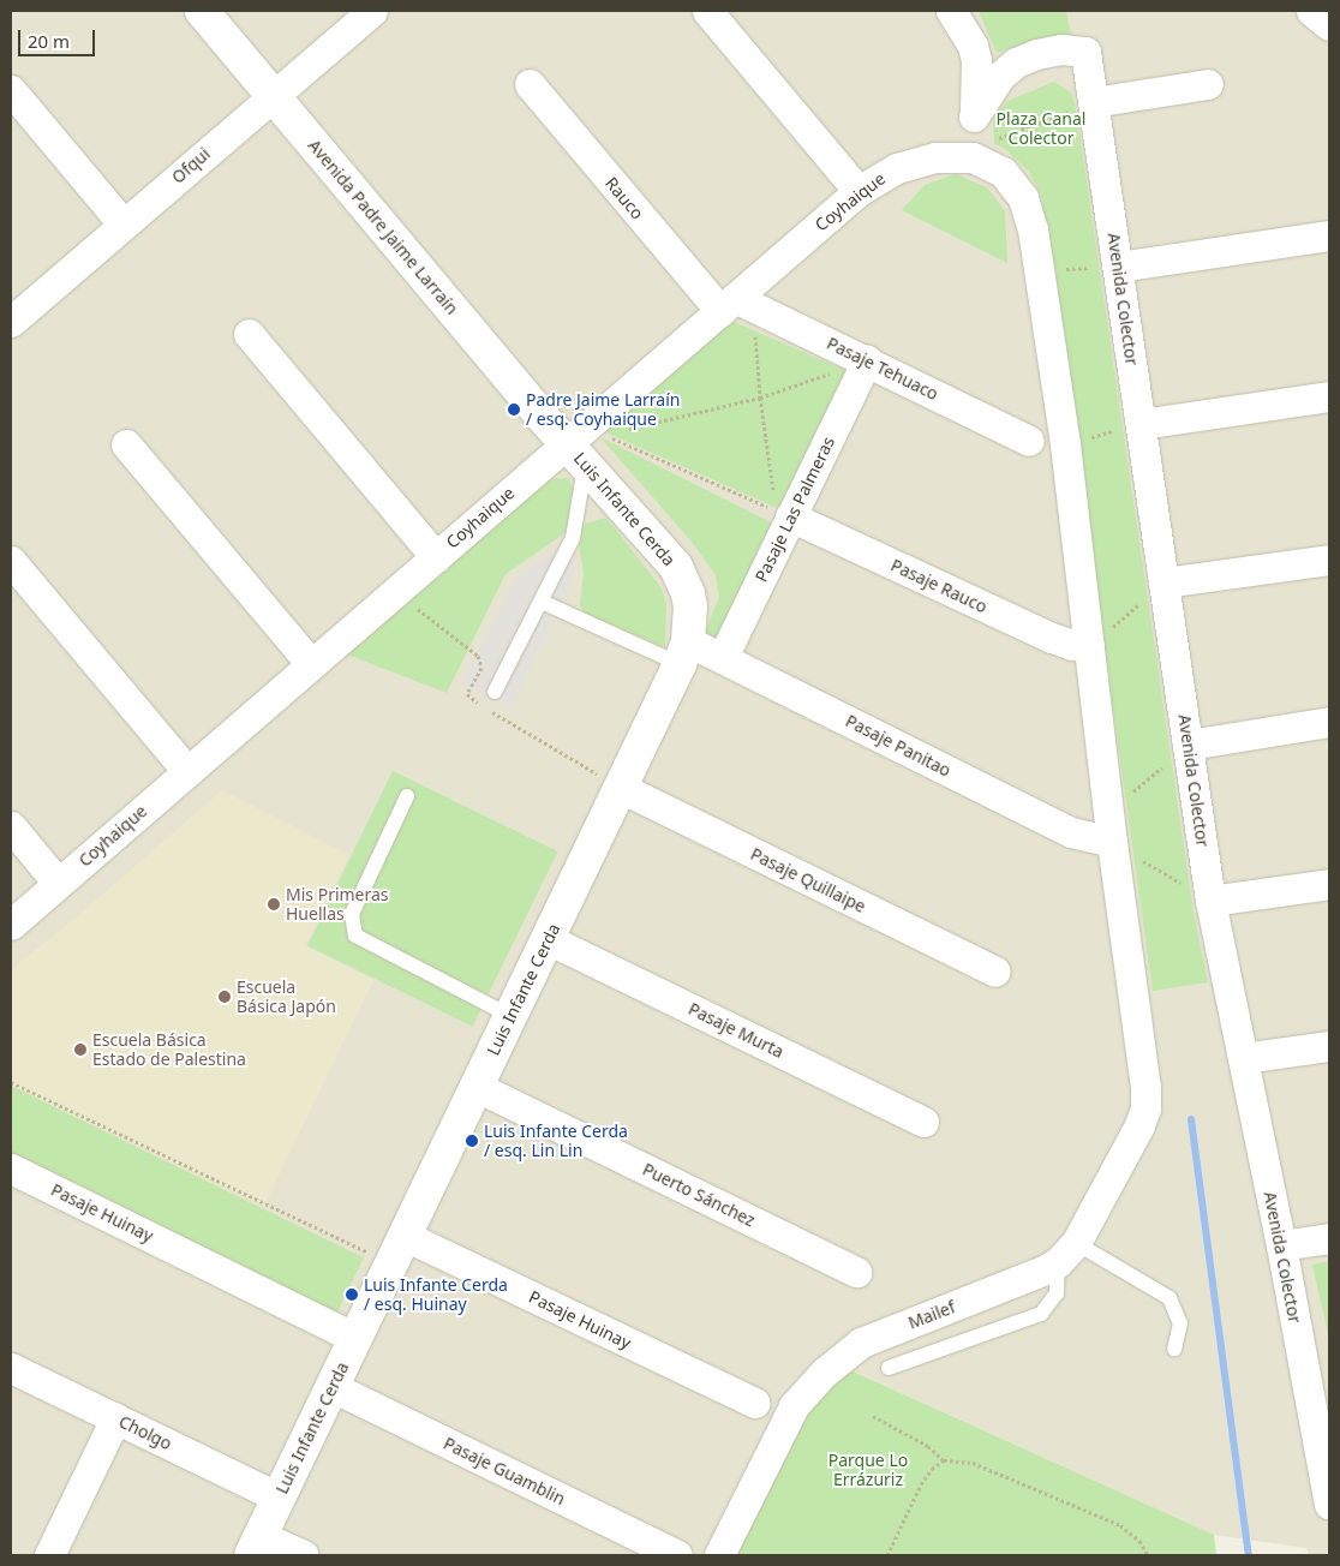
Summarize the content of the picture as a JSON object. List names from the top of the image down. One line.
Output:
{"streets":{"street":["Ofqui","Rauco","Coyhaique","Avenida Padre Jaime Larraín","Avenida Colector","Pasaje Tehuaco","Luis Infante Cerda","Pasaje Las Palmeras","Pasaje Rauco","Pasaje Panitao","Pasaje Quillaipe","Pasaje Murta","Puerto Sánchez","Pasaje Huinay","Mailef","Cholgo","Pasaje Guamblin"]},"crossings":[["Ofqui","Avenida Padre Jaime Larraín"],["Rauco","Coyhaique"],["Rauco","Pasaje Tehuaco"],["Coyhaique","Avenida Padre Jaime Larraín"],["Coyhaique","Pasaje Tehuaco"],["Coyhaique","Luis Infante Cerda"],["Avenida Padre Jaime Larraín","Luis Infante Cerda"],["Pasaje Tehuaco","Pasaje Las Palmeras"],["Luis Infante Cerda","Pasaje Panitao"],["Luis Infante Cerda","Pasaje Quillaipe"],["Luis Infante Cerda","Pasaje Murta"],["Luis Infante Cerda","Puerto Sánchez"],["Luis Infante Cerda","Pasaje Huinay"],["Luis Infante Cerda","Cholgo"],["Luis Infante Cerda","Pasaje Guamblin"],["Pasaje Las Palmeras","Pasaje Rauco"],["Pasaje Las Palmeras","Pasaje Panitao"]],"parks":["Plaza Canal Colector","Parque Lo Errázuriz"],"places":["Padre Jaime Larraín / esq. Coyhaique","Mis Primeras Huellas","Escuela Básica Japón","Escuela Básica Estado de Palestina","Luis Infante Cerda / esq. Lin Lin","Luis Infante Cerda / esq. Huinay"],"scale_bar":"20 m"}
